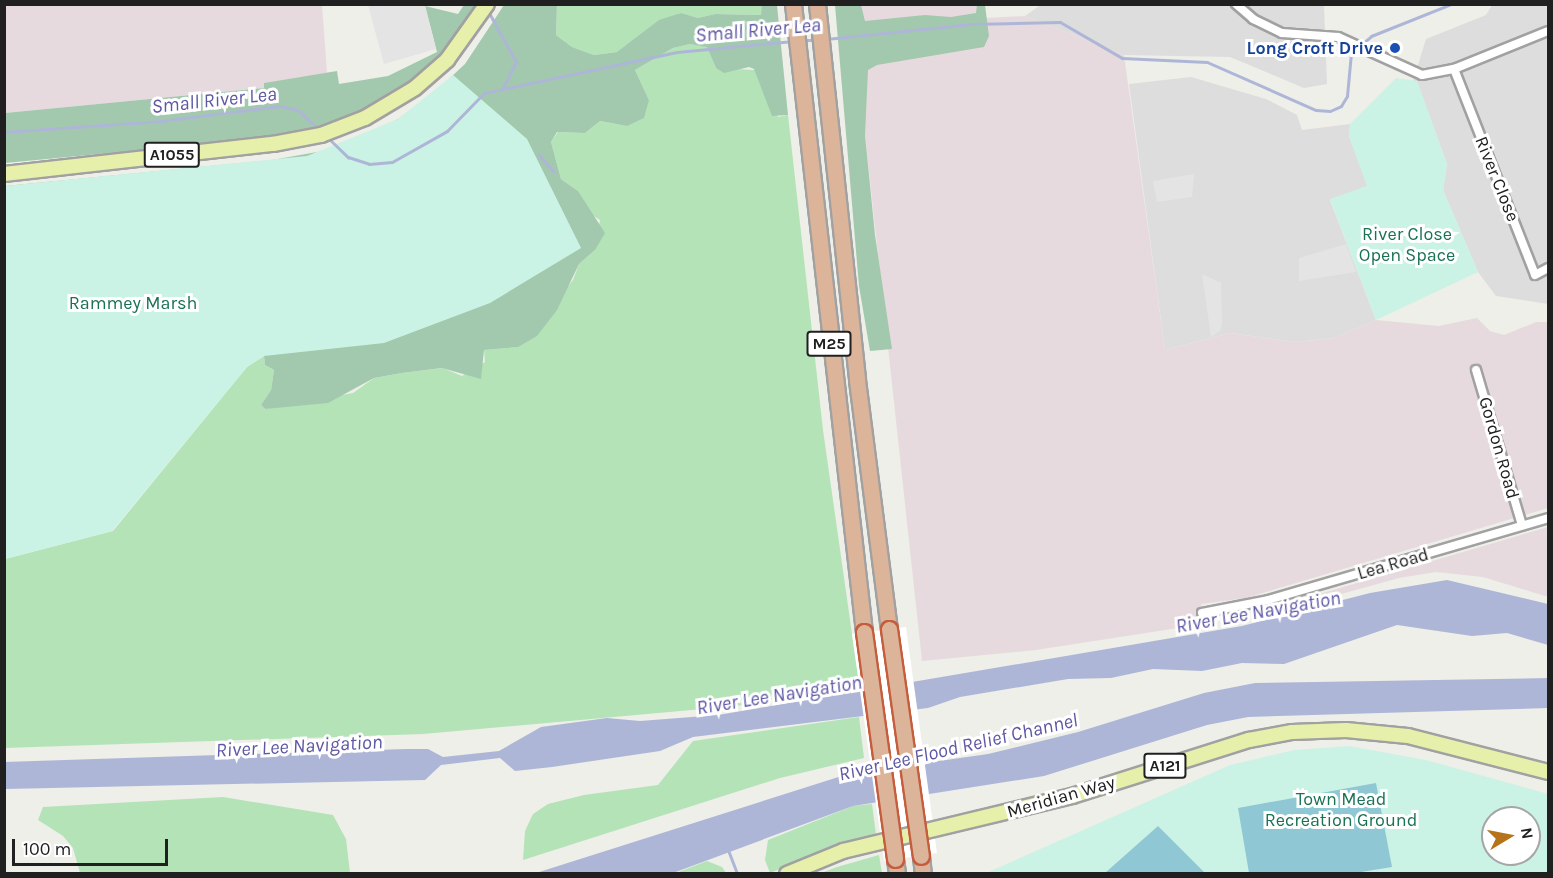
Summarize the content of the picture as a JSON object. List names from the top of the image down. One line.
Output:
{"streets":{"highway":["M25"],"main road":["A1055","A121","Meridian Way"],"street":["River Close","Gordon Road","Lea Road"]},"crossings":[["Gordon Road","Lea Road"]],"water":["Small River Lea","River Lee Navigation","River Lee Flood Relief Channel"],"parks":["River Close Open Space","Rammey Marsh","Town Mead Recreation Ground"],"places":["Long Croft Drive"],"scale_bar":"100 m","north":"right"}
